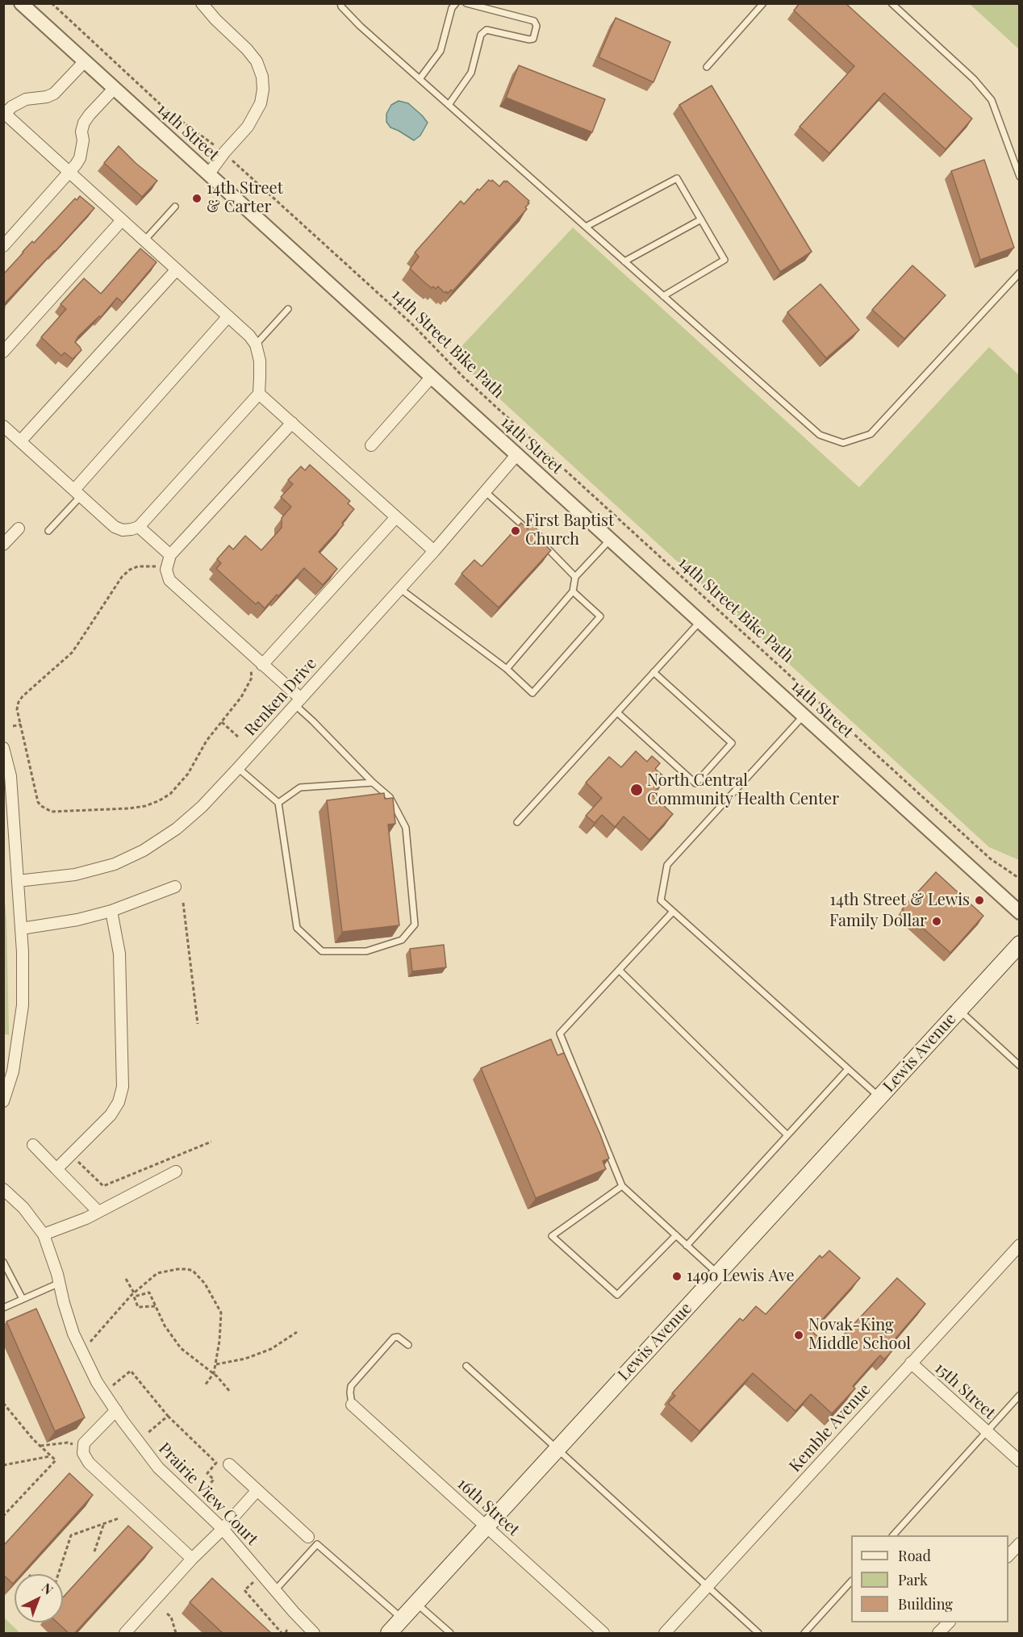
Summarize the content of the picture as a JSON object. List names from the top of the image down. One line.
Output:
{"streets":{"main road":["Lewis Avenue"],"street":["14th Street","Renken Drive","15th Street","Kemble Avenue","Prairie View Court","16th Street"],"path":["14th Street Bike Path"]},"crossings":[["14th Street","Renken Drive"],["Lewis Avenue","16th Street"],["15th Street","Kemble Avenue"]],"places":["14th Street & Carter","First Baptist Church","North Central Community Health Center","14th Street & Lewis","Family Dollar","1490 Lewis Ave","Novak-King Middle School"],"legend":["Road","Park","Building"],"north":"top right"}
